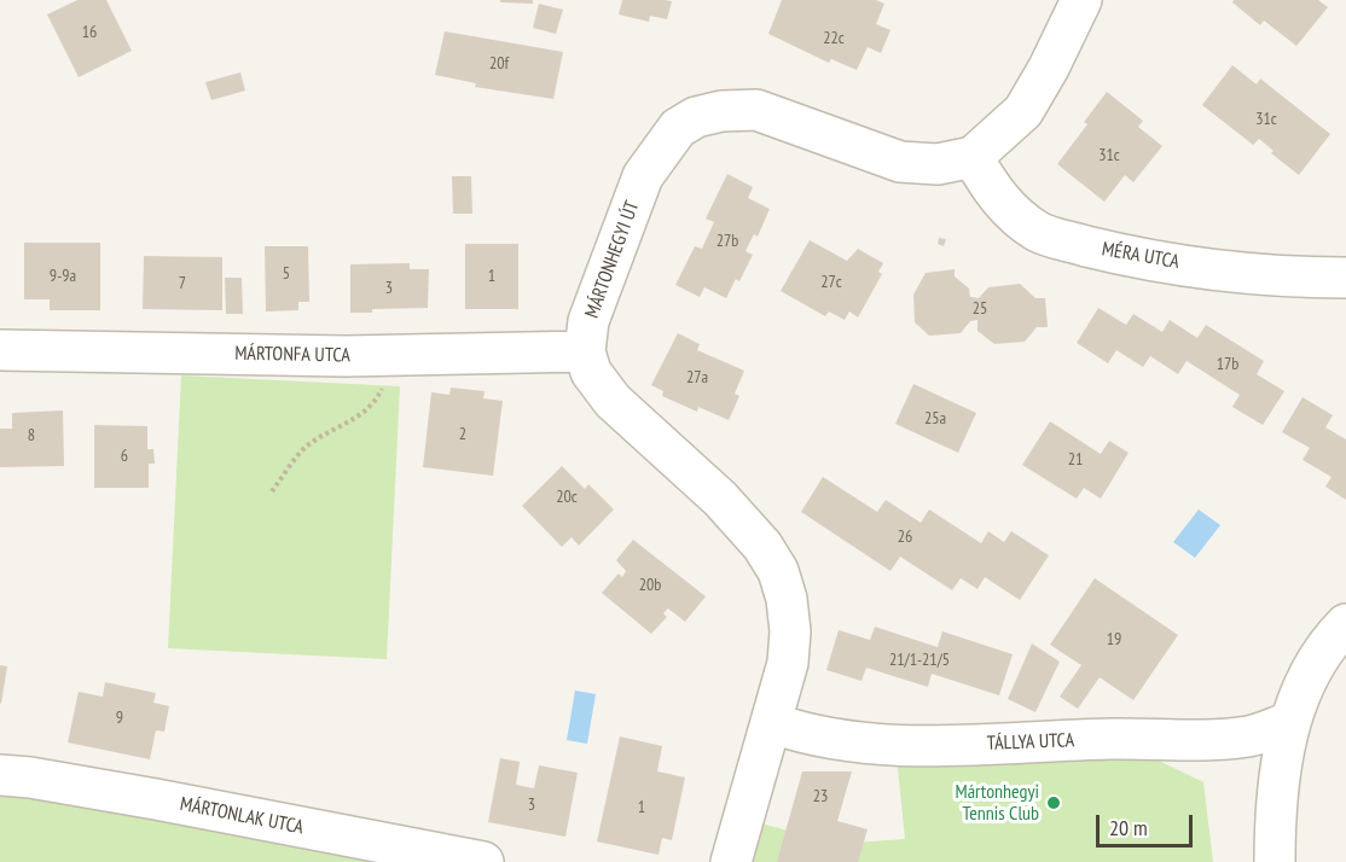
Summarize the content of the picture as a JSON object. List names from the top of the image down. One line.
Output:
{"streets":{"street":["MÉRA UTCA","MÁRTONHEGYI ÚT","MÁRTONFA UTCA","TÁLLYA UTCA","MÁRTONLAK UTCA"]},"crossings":[["MÉRA UTCA","MÁRTONHEGYI ÚT"],["MÁRTONHEGYI ÚT","MÁRTONFA UTCA"]],"places":["Mártonhegyi Tennis Club"],"house_numbers":["16","22c","20f","31c","31c","27b","5","9-9a","1","27c","7","3","25","17b","27a","25a","2","8","6","21","20c","26","20b","19","21/1-21/5","9","23","3","1"],"scale_bar":"20 m"}
